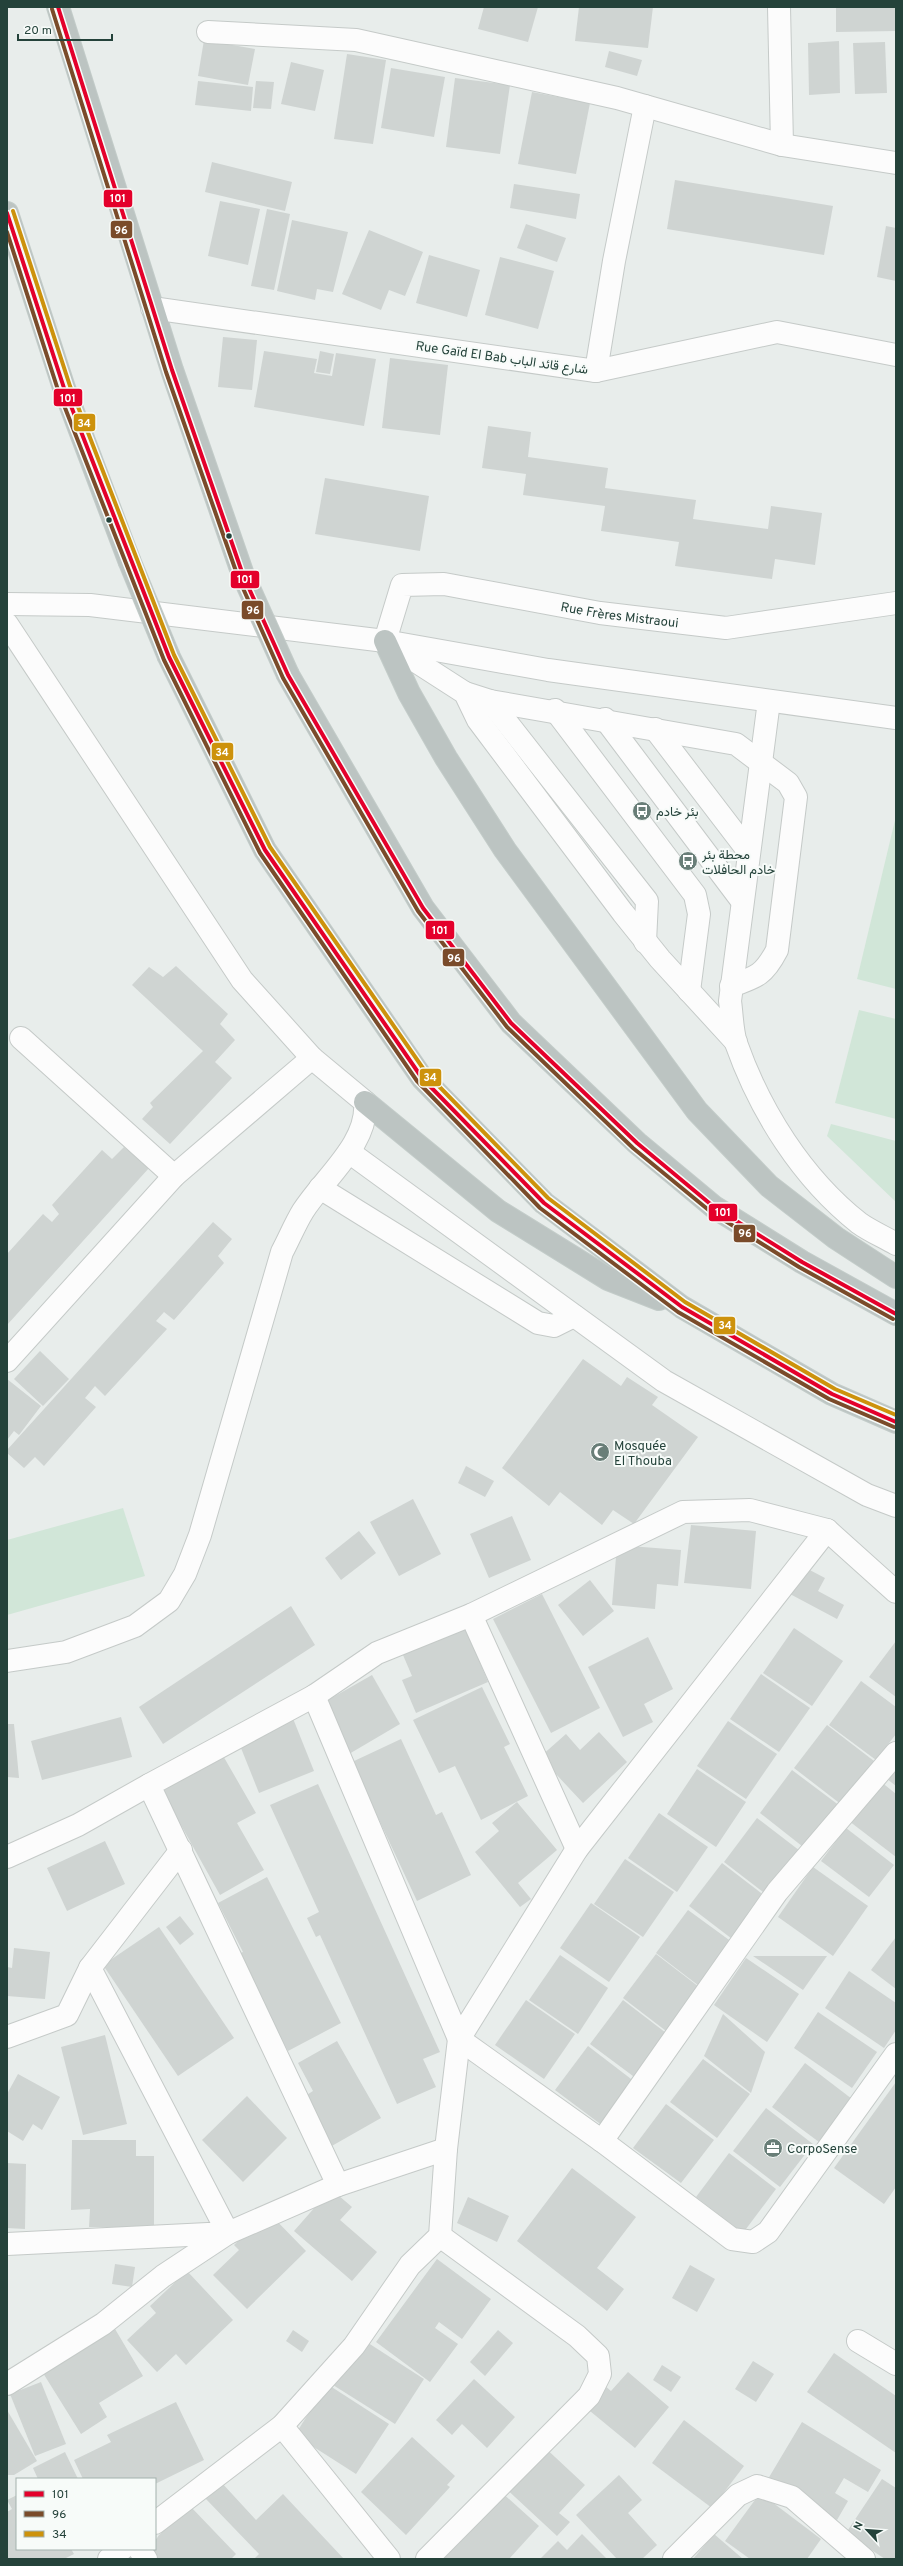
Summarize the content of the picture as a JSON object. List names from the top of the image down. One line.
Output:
{"streets":{"street":["Rue Gaïd El Bab شارع قائد الباب","Rue Frères Mistraoui"]},"places":{"bus stop":["بئر خادم","محطة بئر خادم الحافلات"],"mosque":["Mosquée El Thouba"],"office":["CorpoSense"]},"lines":["transit line 101","transit line 96","transit line 34"],"legend":["101","96","34"],"scale_bar":"20 m","north":"top left"}
